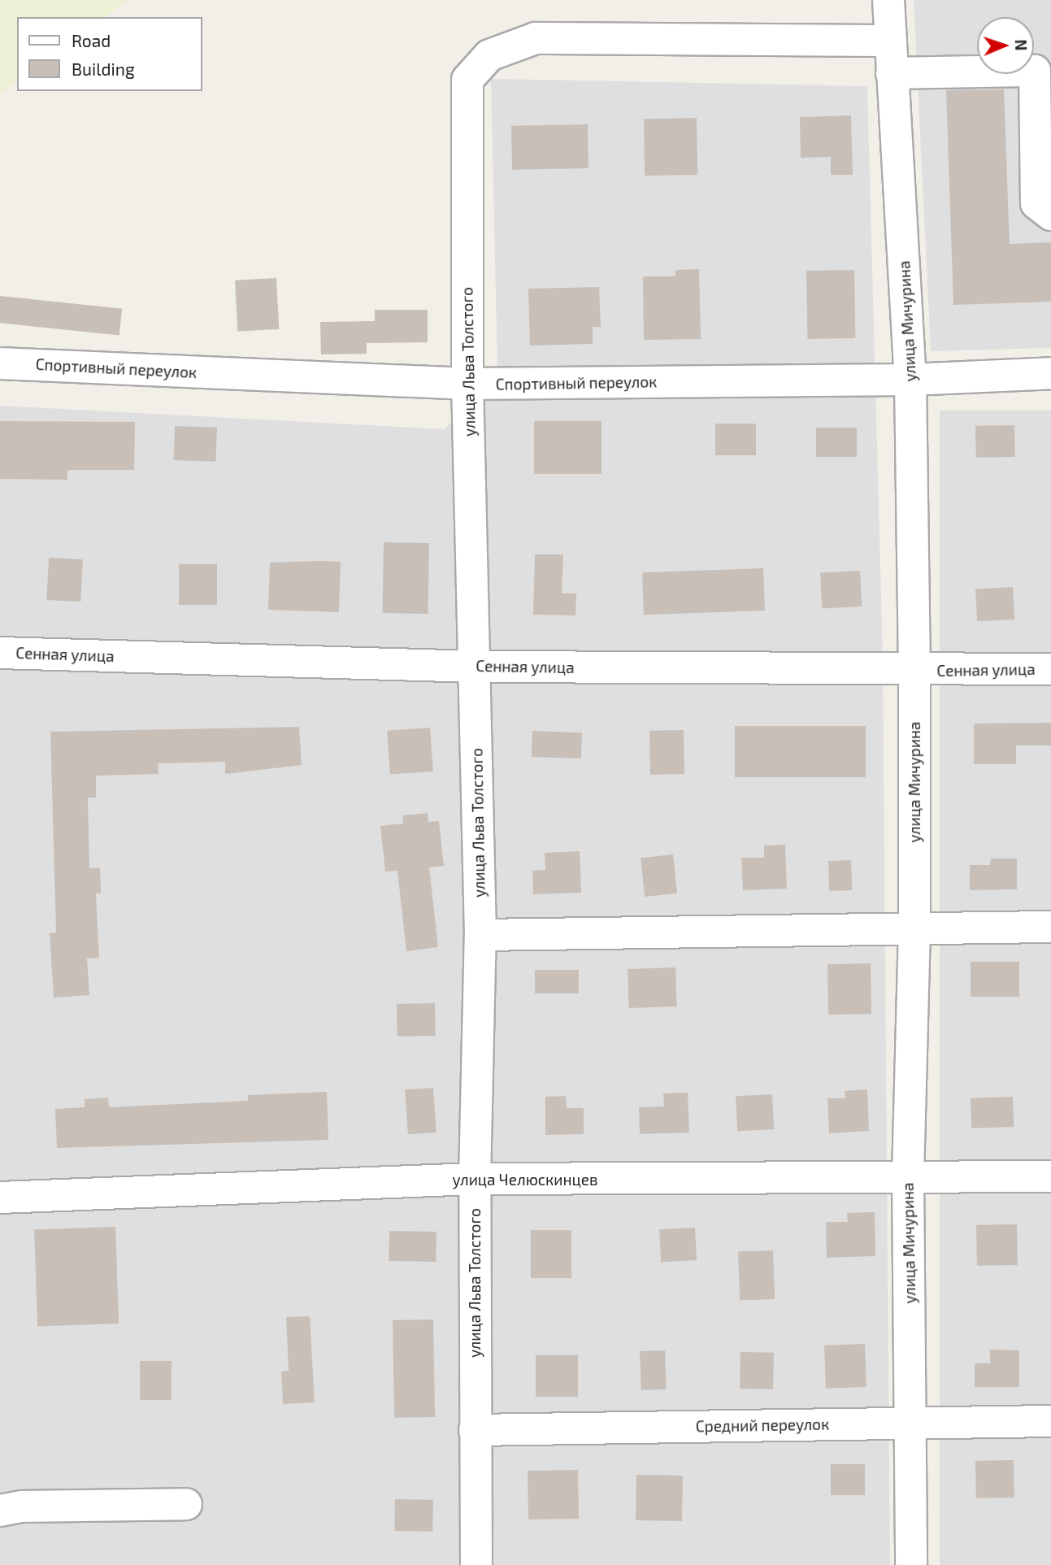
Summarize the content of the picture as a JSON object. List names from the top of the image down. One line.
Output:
{"streets":{"street":["улица Мичурина","улица Льва Толстого","Спортивный переулок","Сенная улица","улица Челюскинцев","Средний переулок"]},"crossings":[["улица Мичурина","улица Льва Толстого"],["улица Мичурина","Спортивный переулок"],["улица Мичурина","Сенная улица"],["улица Мичурина","улица Челюскинцев"],["улица Мичурина","Средний переулок"],["улица Льва Толстого","Спортивный переулок"],["улица Льва Толстого","Сенная улица"],["улица Льва Толстого","улица Челюскинцев"],["улица Льва Толстого","Средний переулок"]],"legend":["Road","Building"],"north":"right"}
